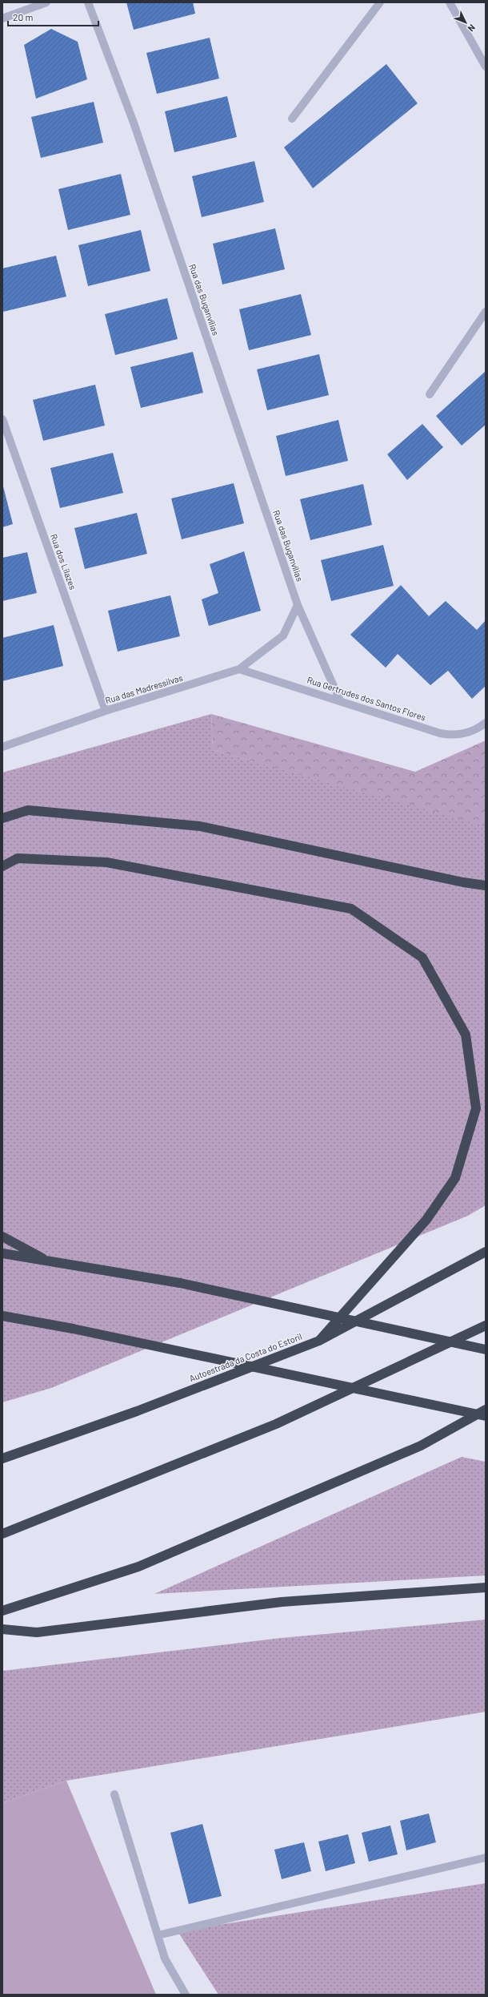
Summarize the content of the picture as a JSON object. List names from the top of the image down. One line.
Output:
{"streets":{"highway":["Autoestrada da Costa do Estoril"],"street":["Rua das Buganvílias","Rua dos Lilazes","Rua das Madressilvas","Rua Gertrudes dos Santos Flores"]},"crossings":[["Rua das Buganvílias","Rua das Madressilvas"],["Rua das Buganvílias","Rua Gertrudes dos Santos Flores"],["Rua dos Lilazes","Rua das Madressilvas"],["Rua das Madressilvas","Rua Gertrudes dos Santos Flores"]],"scale_bar":"20 m","north":"bottom right"}
